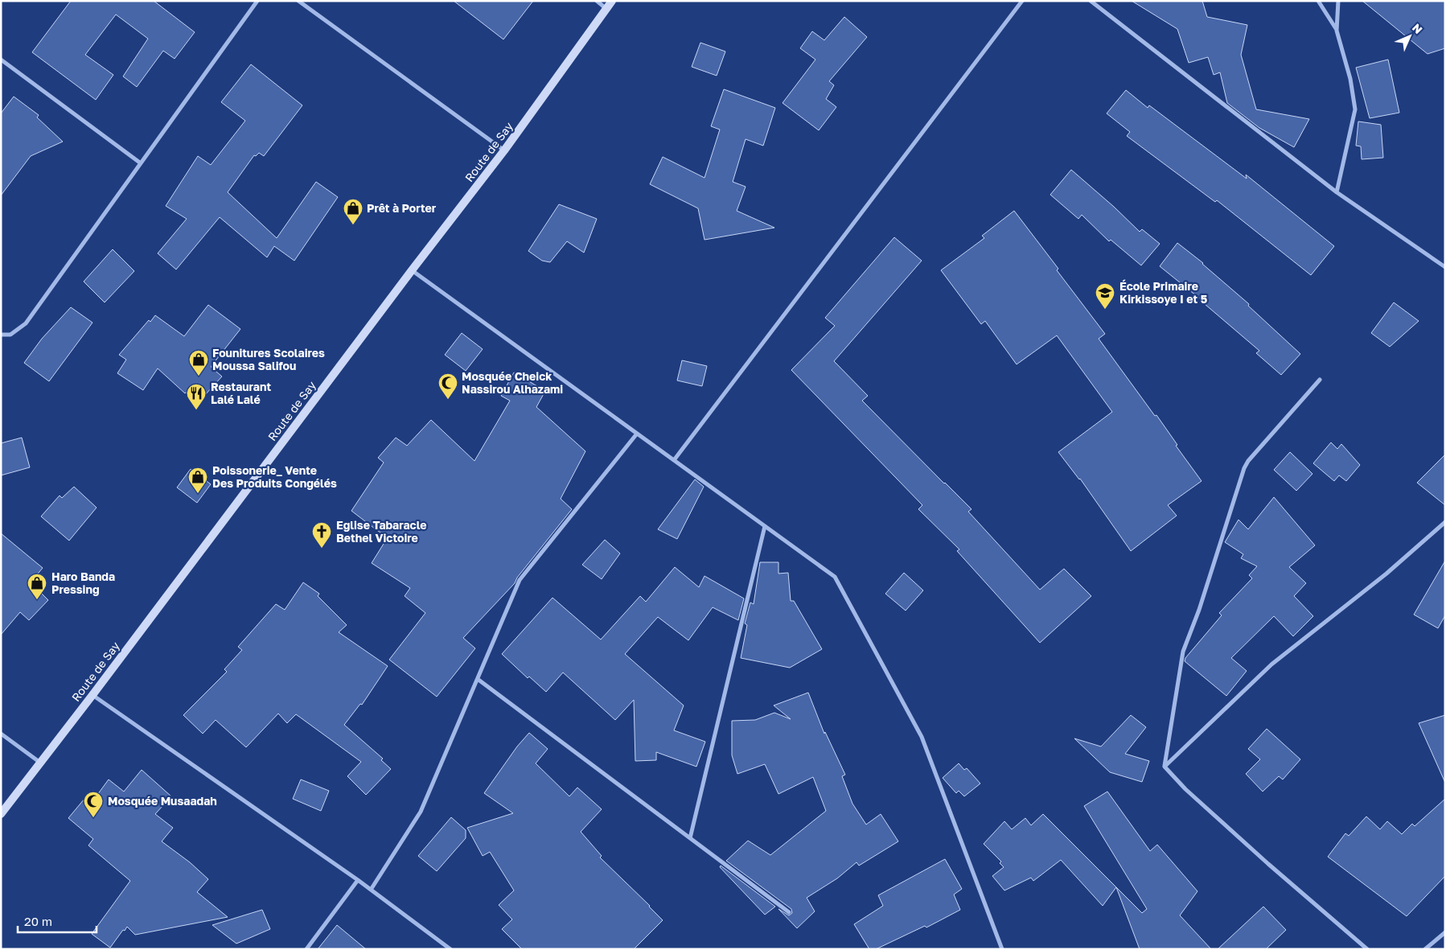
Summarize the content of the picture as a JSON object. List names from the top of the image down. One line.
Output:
{"streets":{"main road":["Route de Say"]},"places":{"shop":["Prêt à Porter","Founitures Scolaires Moussa Salifou","Poissonerie_ Vente Des Produits Congélés","Haro Banda Pressing"],"school or university":["École Primaire Kirkissoye I et 5"],"mosque":["Mosquée Cheick Nassirou Alhazami","Mosquée Musaadah"],"restaurant":["Restaurant Lalé Lalé"],"church":["Eglise Tabaracle Bethel Victoire"]},"scale_bar":"20 m","north":"top right"}
